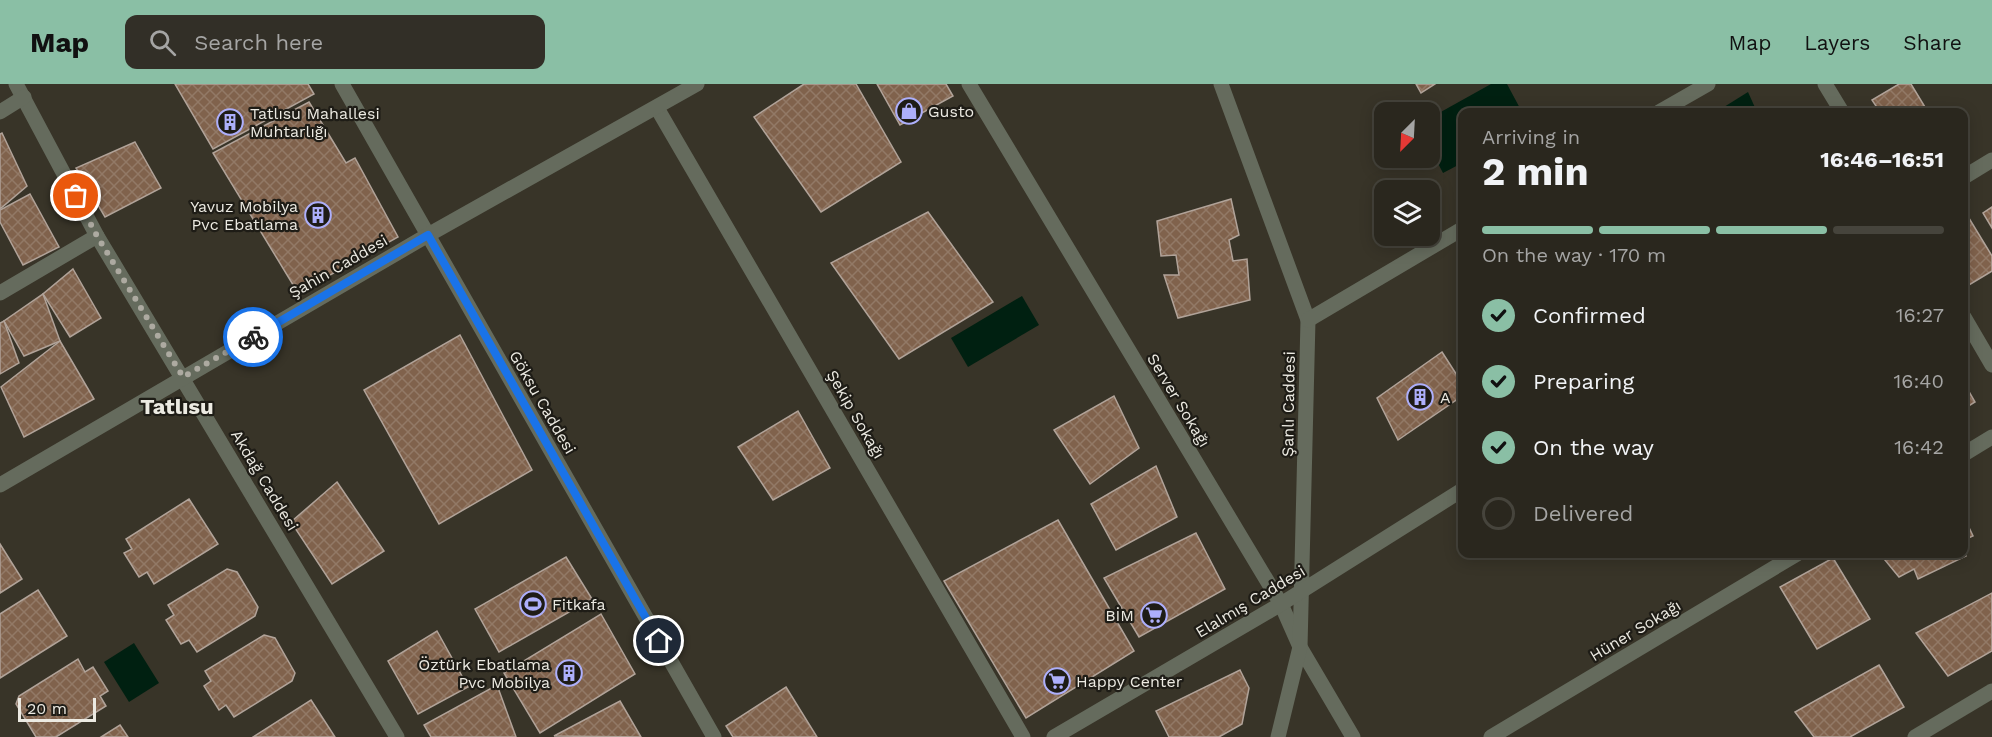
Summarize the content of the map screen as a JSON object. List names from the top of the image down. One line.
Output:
{"streets":{"street":["Şahin Caddesi","Server Sokağı","Göksu Caddesi","Şanlı Caddesi","Şekip Sokağı","Akdağ Caddesi","Elalmış Caddesi","Hüner Sokağı"]},"crossings":[["Şahin Caddesi","Göksu Caddesi"],["Şahin Caddesi","Şekip Sokağı"],["Şahin Caddesi","Akdağ Caddesi"],["Server Sokağı","Şanlı Caddesi"],["Server Sokağı","Elalmış Caddesi"],["Şanlı Caddesi","Elalmış Caddesi"]],"districts":["Tatlısu"],"places":{"shop":["Gusto"],"building":["Tatlısu Mahallesi Muhtarlığı","Yavuz Mobilya Pvc Ebatlama","A","Öztürk Ebatlama Pvc Mobilya"],"sports":["Fitkafa"],"supermarket":["BİM","Happy Center"]},"scale_bar":"20 m","north":"bottom left","page":{"header":"Map","search":"Search here","nav":["Map","Layers","Share"],"heading":["2 min","Arriving in","16:46–16:51"],"bar":"On the way · 170 m","list":[["Confirmed","16:27"],["Preparing","16:40"],["On the way","16:42"],"Delivered"],"scale":"20 m"}}
